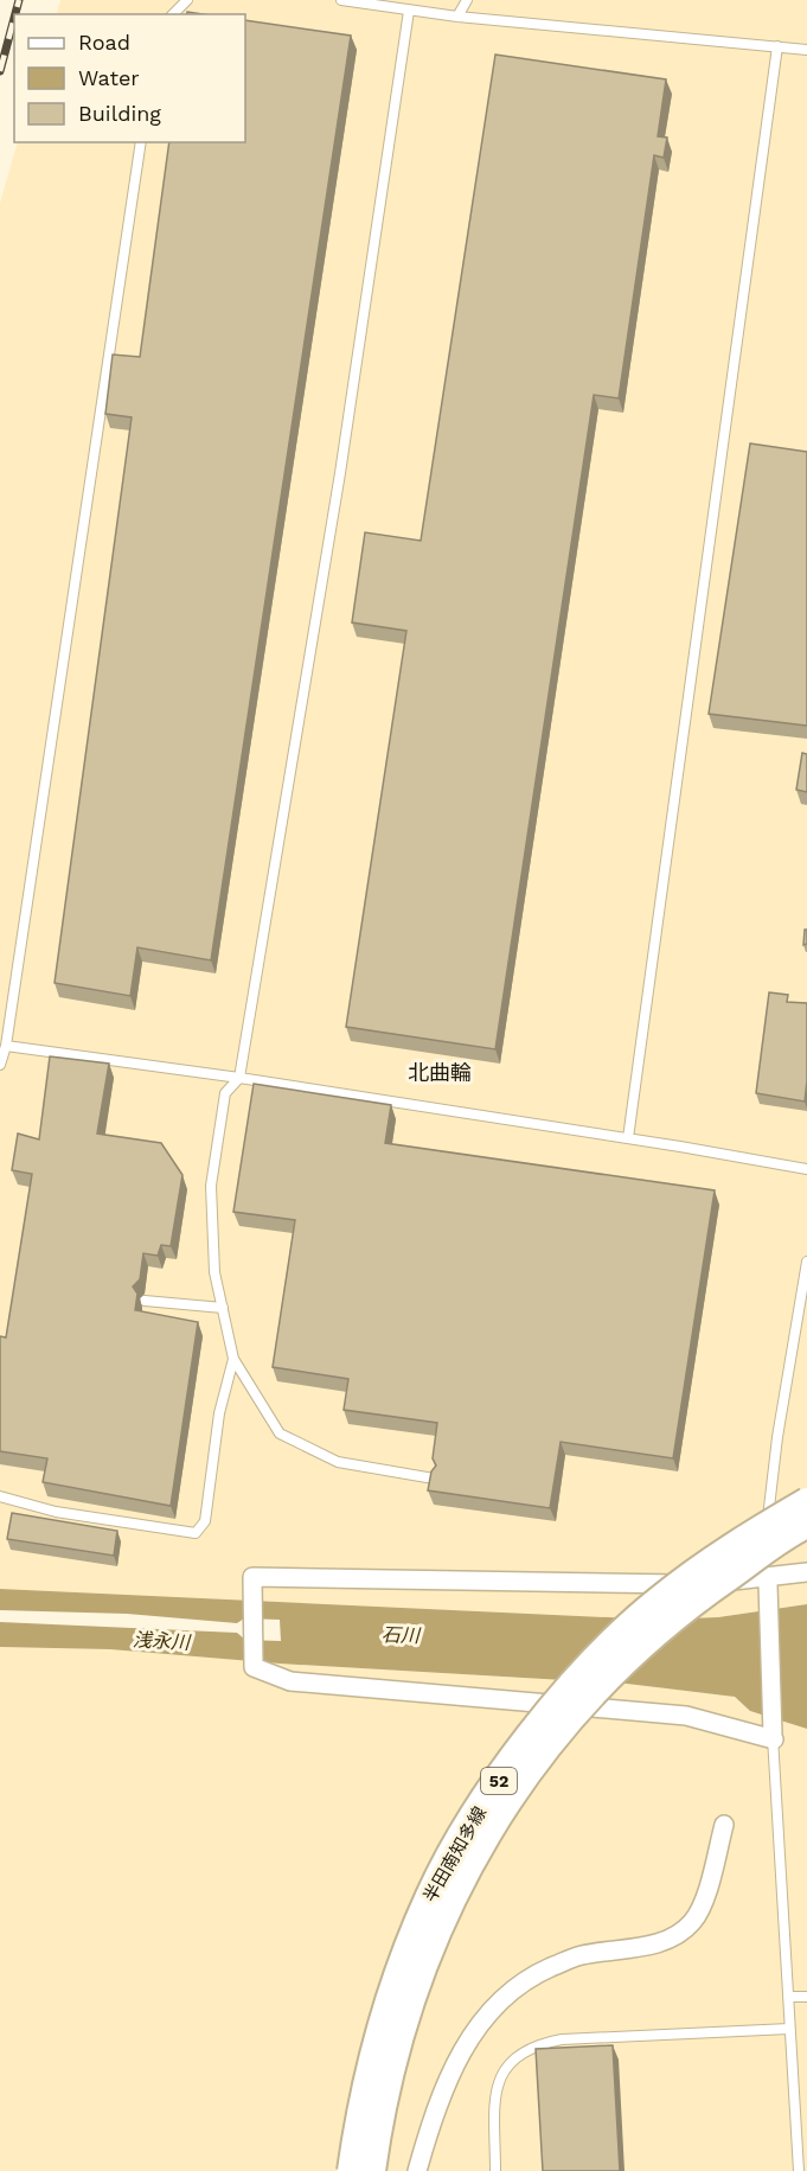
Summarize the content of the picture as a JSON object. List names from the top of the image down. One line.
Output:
{"streets":{"main road":["52","半田南知多線"]},"districts":["北曲輪"],"water":["石川","浅永川"],"legend":["Road","Water","Building"]}
